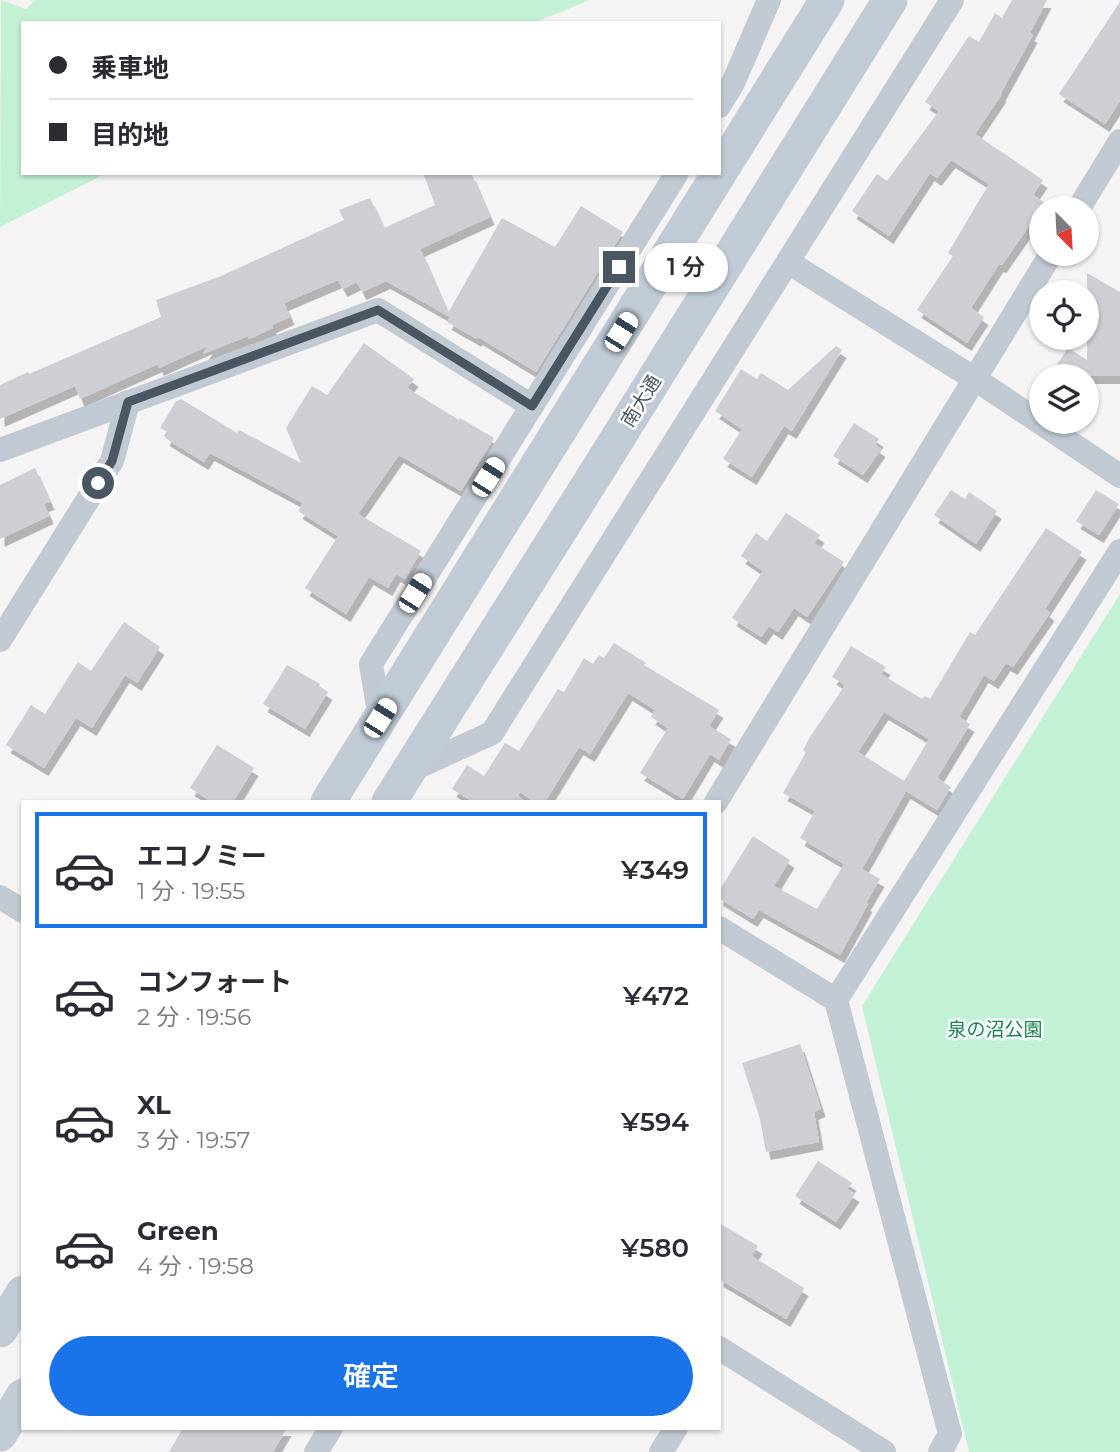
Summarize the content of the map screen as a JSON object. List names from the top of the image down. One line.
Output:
{"streets":{"main road":["南大通"]},"parks":["泉の沼公園"],"north":"bottom right","page":{"banner":["乗車地","目的地"],"bubble":"1 分","list":[{"name":"エコノミー","note":"1 分 · 19:55","value":"¥349"},{"name":"コンフォート","note":"2 分 · 19:56","value":"¥472"},{"name":"XL","note":"3 分 · 19:57","value":"¥594"},{"name":"Green","note":"4 分 · 19:58","value":"¥580"}],"buttons":"確定"}}
